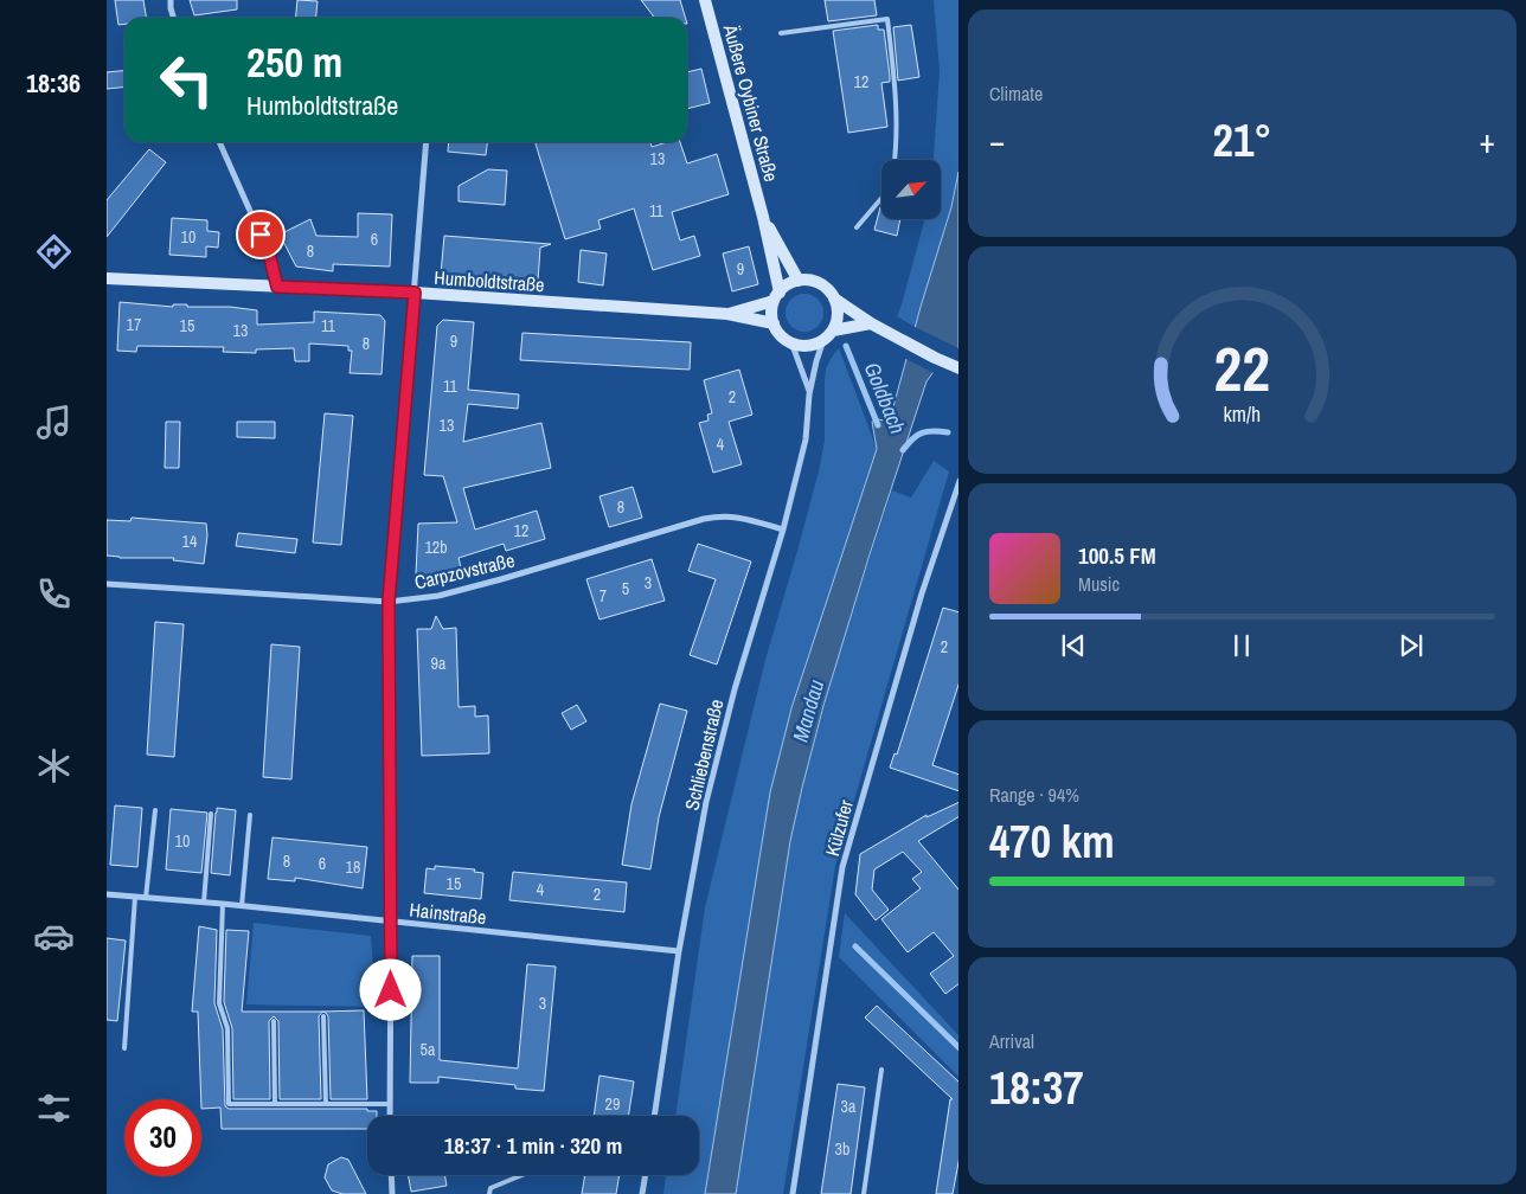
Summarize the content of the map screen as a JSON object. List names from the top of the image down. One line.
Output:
{"streets":{"main road":["Äußere Oybiner Straße","Humboldtstraße"],"street":["Carpzovstraße","Schliebenstraße","Külzufer","Hainstraße"]},"crossings":[["Äußere Oybiner Straße","Humboldtstraße"],["Äußere Oybiner Straße","Schliebenstraße"],["Humboldtstraße","Schliebenstraße"],["Carpzovstraße","Schliebenstraße"],["Schliebenstraße","Hainstraße"]],"water":["Goldbach","Mandau"],"house_numbers":["12","13","11","10","6","8","9","17","15","11","13","9","8","11","2","13","4","8","12","14","12b","3","5","7","2","9a","10","8","6","18","15","4","2","3","5a","29","3a","3b"],"north":"top right","page":{"tabs":"18:36","tile":["Climate",["Range · 94%","470 km"],["Arrival","18:37"]],"turn":["250 m","Humboldtstraße"],"heat":["−","21°","+"],"song":["100.5 FM","Music"],"limit":"30","trip":"18:37 · 1 min · 320 m","gauge":["22","km/h"]}}
